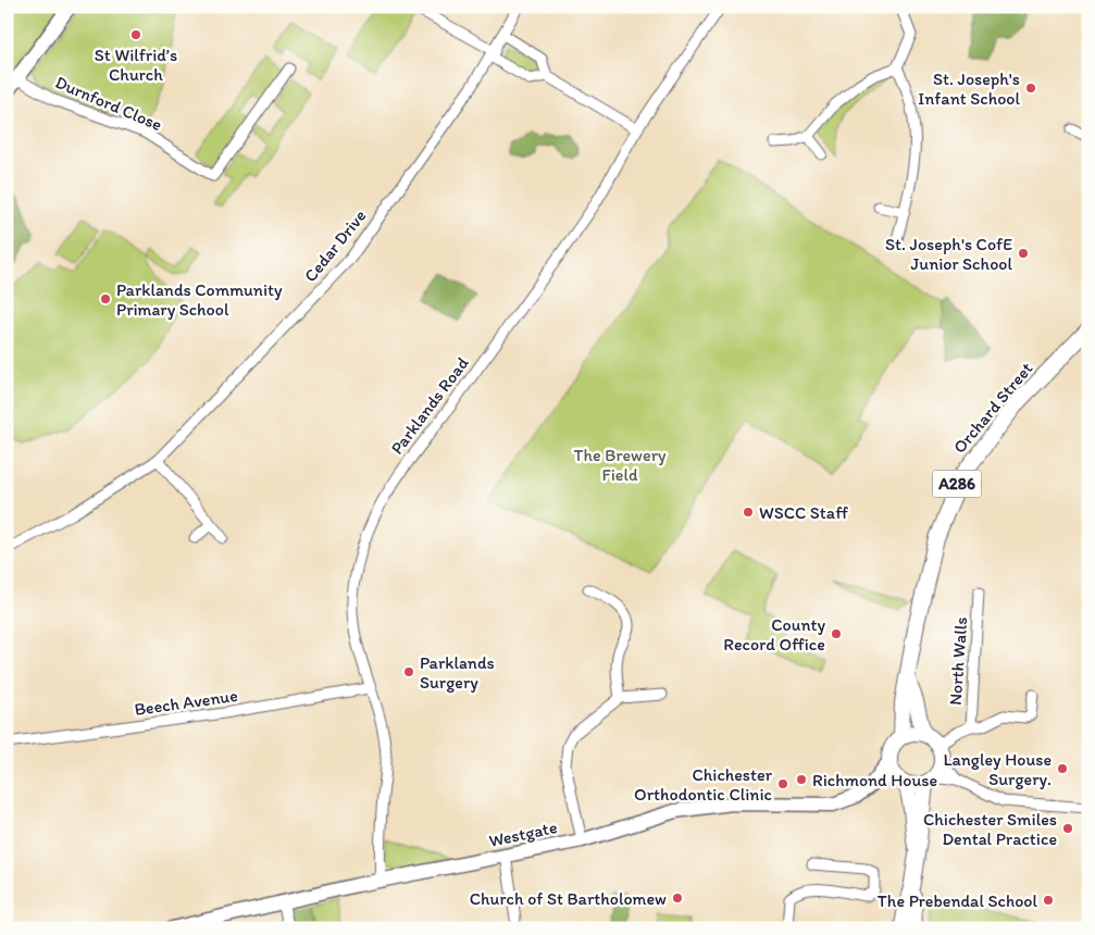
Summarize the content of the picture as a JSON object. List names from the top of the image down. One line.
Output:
{"streets":{"main road":["Orchard Street","A286"],"street":["Durnford Close","Cedar Drive","Parklands Road","North Walls","Beech Avenue","Westgate"]},"crossings":[["Parklands Road","Beech Avenue"],["Parklands Road","Westgate"],["Orchard Street","North Walls"],["Orchard Street","Westgate"],["North Walls","Westgate"]],"parks":["The Brewery Field"],"places":["St Wilfrid’s Church","St. Joseph's Infant School","St. Joseph's CofE Junior School","Parklands Community Primary School","WSCC Staff","County Record Office","Parklands Surgery","Langley House Surgery.","Richmond House","Chichester Orthodontic Clinic","Chichester Smiles Dental Practice","Church of St Bartholomew","The Prebendal School"]}
